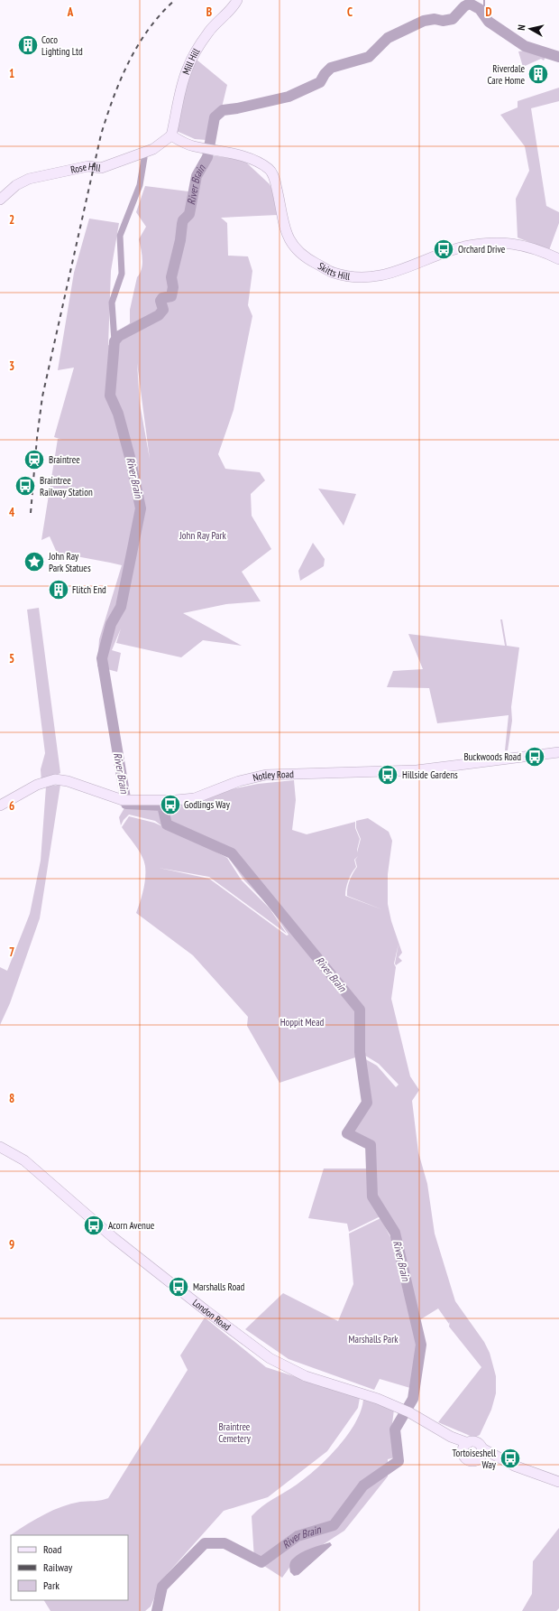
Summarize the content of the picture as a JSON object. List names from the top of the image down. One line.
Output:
{"streets":{"street":["Mill Hill","Rose Hill","Skitts Hill","Notley Road","London Road"]},"crossings":[["Mill Hill","Rose Hill"],["Mill Hill","Skitts Hill"],["Rose Hill","Skitts Hill"]],"water":["River Brain"],"parks":["John Ray Park","Hoppit Mead","Marshalls Park","Braintree Cemetery"],"places":{"building":["Coco Lighting Ltd","Riverdale Care Home","Flitch End"],"bus stop":["Orchard Drive","Braintree Railway Station","Buckwoods Road","Hillside Gardens","Godlings Way","Acorn Avenue","Marshalls Road","Tortoiseshell Way"],"station":["Braintree"],"place":["John Ray Park Statues"]},"legend":["Road","Railway","Park"],"north":"left","grid":{"columns":["A","B","C","D"],"rows":["1","2","3","4","5","6","7","8","9"]}}
